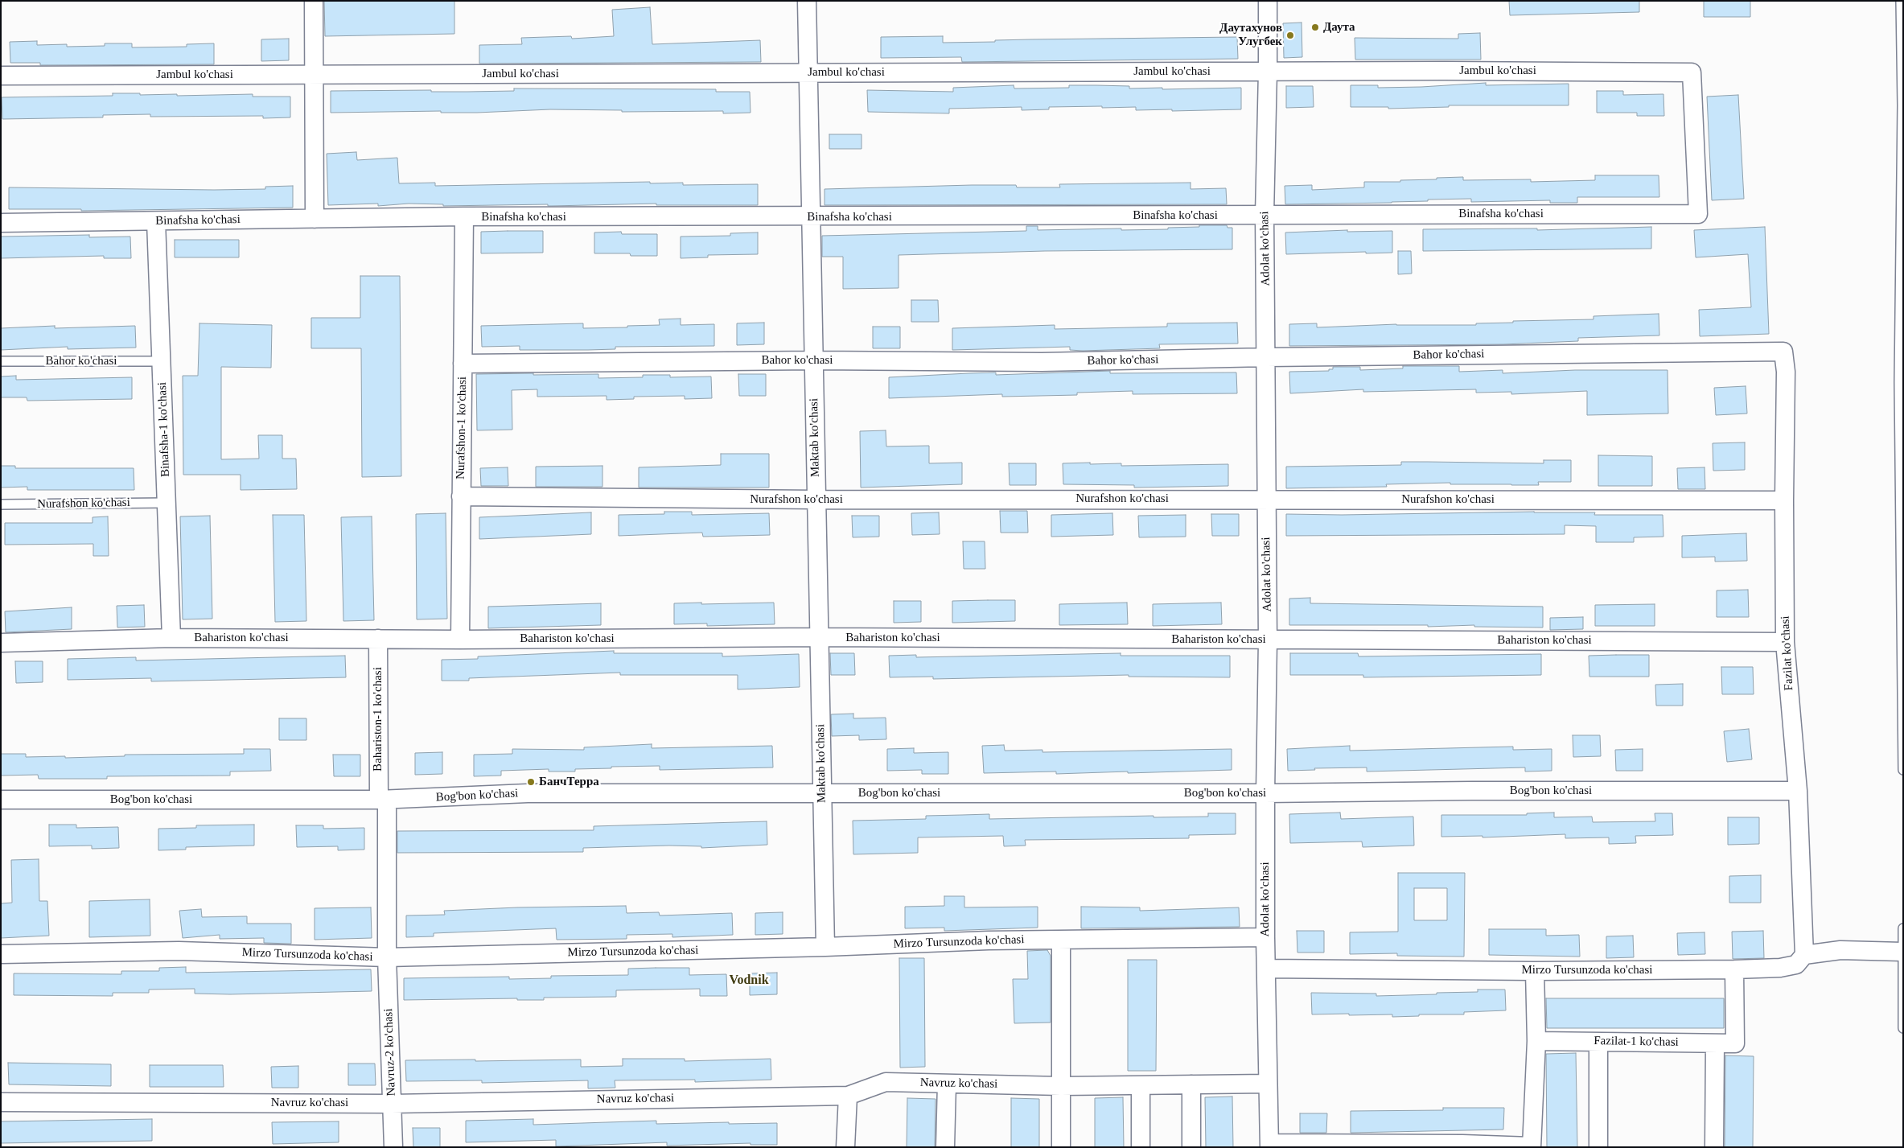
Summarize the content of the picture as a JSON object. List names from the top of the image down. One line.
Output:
{"streets":{"street":["Jambul ko'chasi","Binafsha ko'chasi","Adolat ko'chasi","Bahor ko'chasi","Nurafshon-1 ko'chasi","Binafsha-1 ko'chasi","Maktab ko'chasi","Nurafshon ko'chasi","Bahariston ko'chasi","Fazilat ko'chasi","Bahariston-1 ko'chasi","Bog'bon ko'chasi","Mirzo Tursunzoda ko'chasi","Fazilat-1 ko'chasi","Navruz-2 ko'chasi","Navruz ko'chasi"]},"crossings":[["Jambul ko'chasi","Binafsha ko'chasi"],["Jambul ko'chasi","Adolat ko'chasi"],["Jambul ko'chasi","Maktab ko'chasi"],["Binafsha ko'chasi","Adolat ko'chasi"],["Binafsha ko'chasi","Nurafshon-1 ko'chasi"],["Binafsha ko'chasi","Binafsha-1 ko'chasi"],["Binafsha ko'chasi","Maktab ko'chasi"],["Adolat ko'chasi","Bahor ko'chasi"],["Adolat ko'chasi","Nurafshon ko'chasi"],["Adolat ko'chasi","Bahariston ko'chasi"],["Adolat ko'chasi","Bog'bon ko'chasi"],["Adolat ko'chasi","Mirzo Tursunzoda ko'chasi"],["Adolat ko'chasi","Navruz ko'chasi"],["Bahor ko'chasi","Nurafshon-1 ko'chasi"],["Bahor ko'chasi","Binafsha-1 ko'chasi"],["Bahor ko'chasi","Maktab ko'chasi"],["Bahor ko'chasi","Fazilat ko'chasi"],["Nurafshon-1 ko'chasi","Nurafshon ko'chasi"],["Nurafshon-1 ko'chasi","Bahariston ko'chasi"],["Binafsha-1 ko'chasi","Nurafshon ko'chasi"],["Binafsha-1 ko'chasi","Bahariston ko'chasi"],["Maktab ko'chasi","Nurafshon ko'chasi"],["Maktab ko'chasi","Bahariston ko'chasi"],["Maktab ko'chasi","Bog'bon ko'chasi"],["Maktab ko'chasi","Mirzo Tursunzoda ko'chasi"],["Nurafshon ko'chasi","Fazilat ko'chasi"],["Bahariston ko'chasi","Fazilat ko'chasi"],["Bahariston ko'chasi","Bahariston-1 ko'chasi"],["Fazilat ko'chasi","Bog'bon ko'chasi"],["Fazilat ko'chasi","Mirzo Tursunzoda ko'chasi"],["Bahariston-1 ko'chasi","Bog'bon ko'chasi"],["Bahariston-1 ko'chasi","Mirzo Tursunzoda ko'chasi"],["Bahariston-1 ko'chasi","Navruz-2 ko'chasi"],["Mirzo Tursunzoda ko'chasi","Fazilat-1 ko'chasi"],["Mirzo Tursunzoda ko'chasi","Navruz-2 ko'chasi"],["Navruz-2 ko'chasi","Navruz ko'chasi"]],"districts":["Vodnik"],"places":["Даута","Даутахунов Улугбек","БанчТерра"]}
